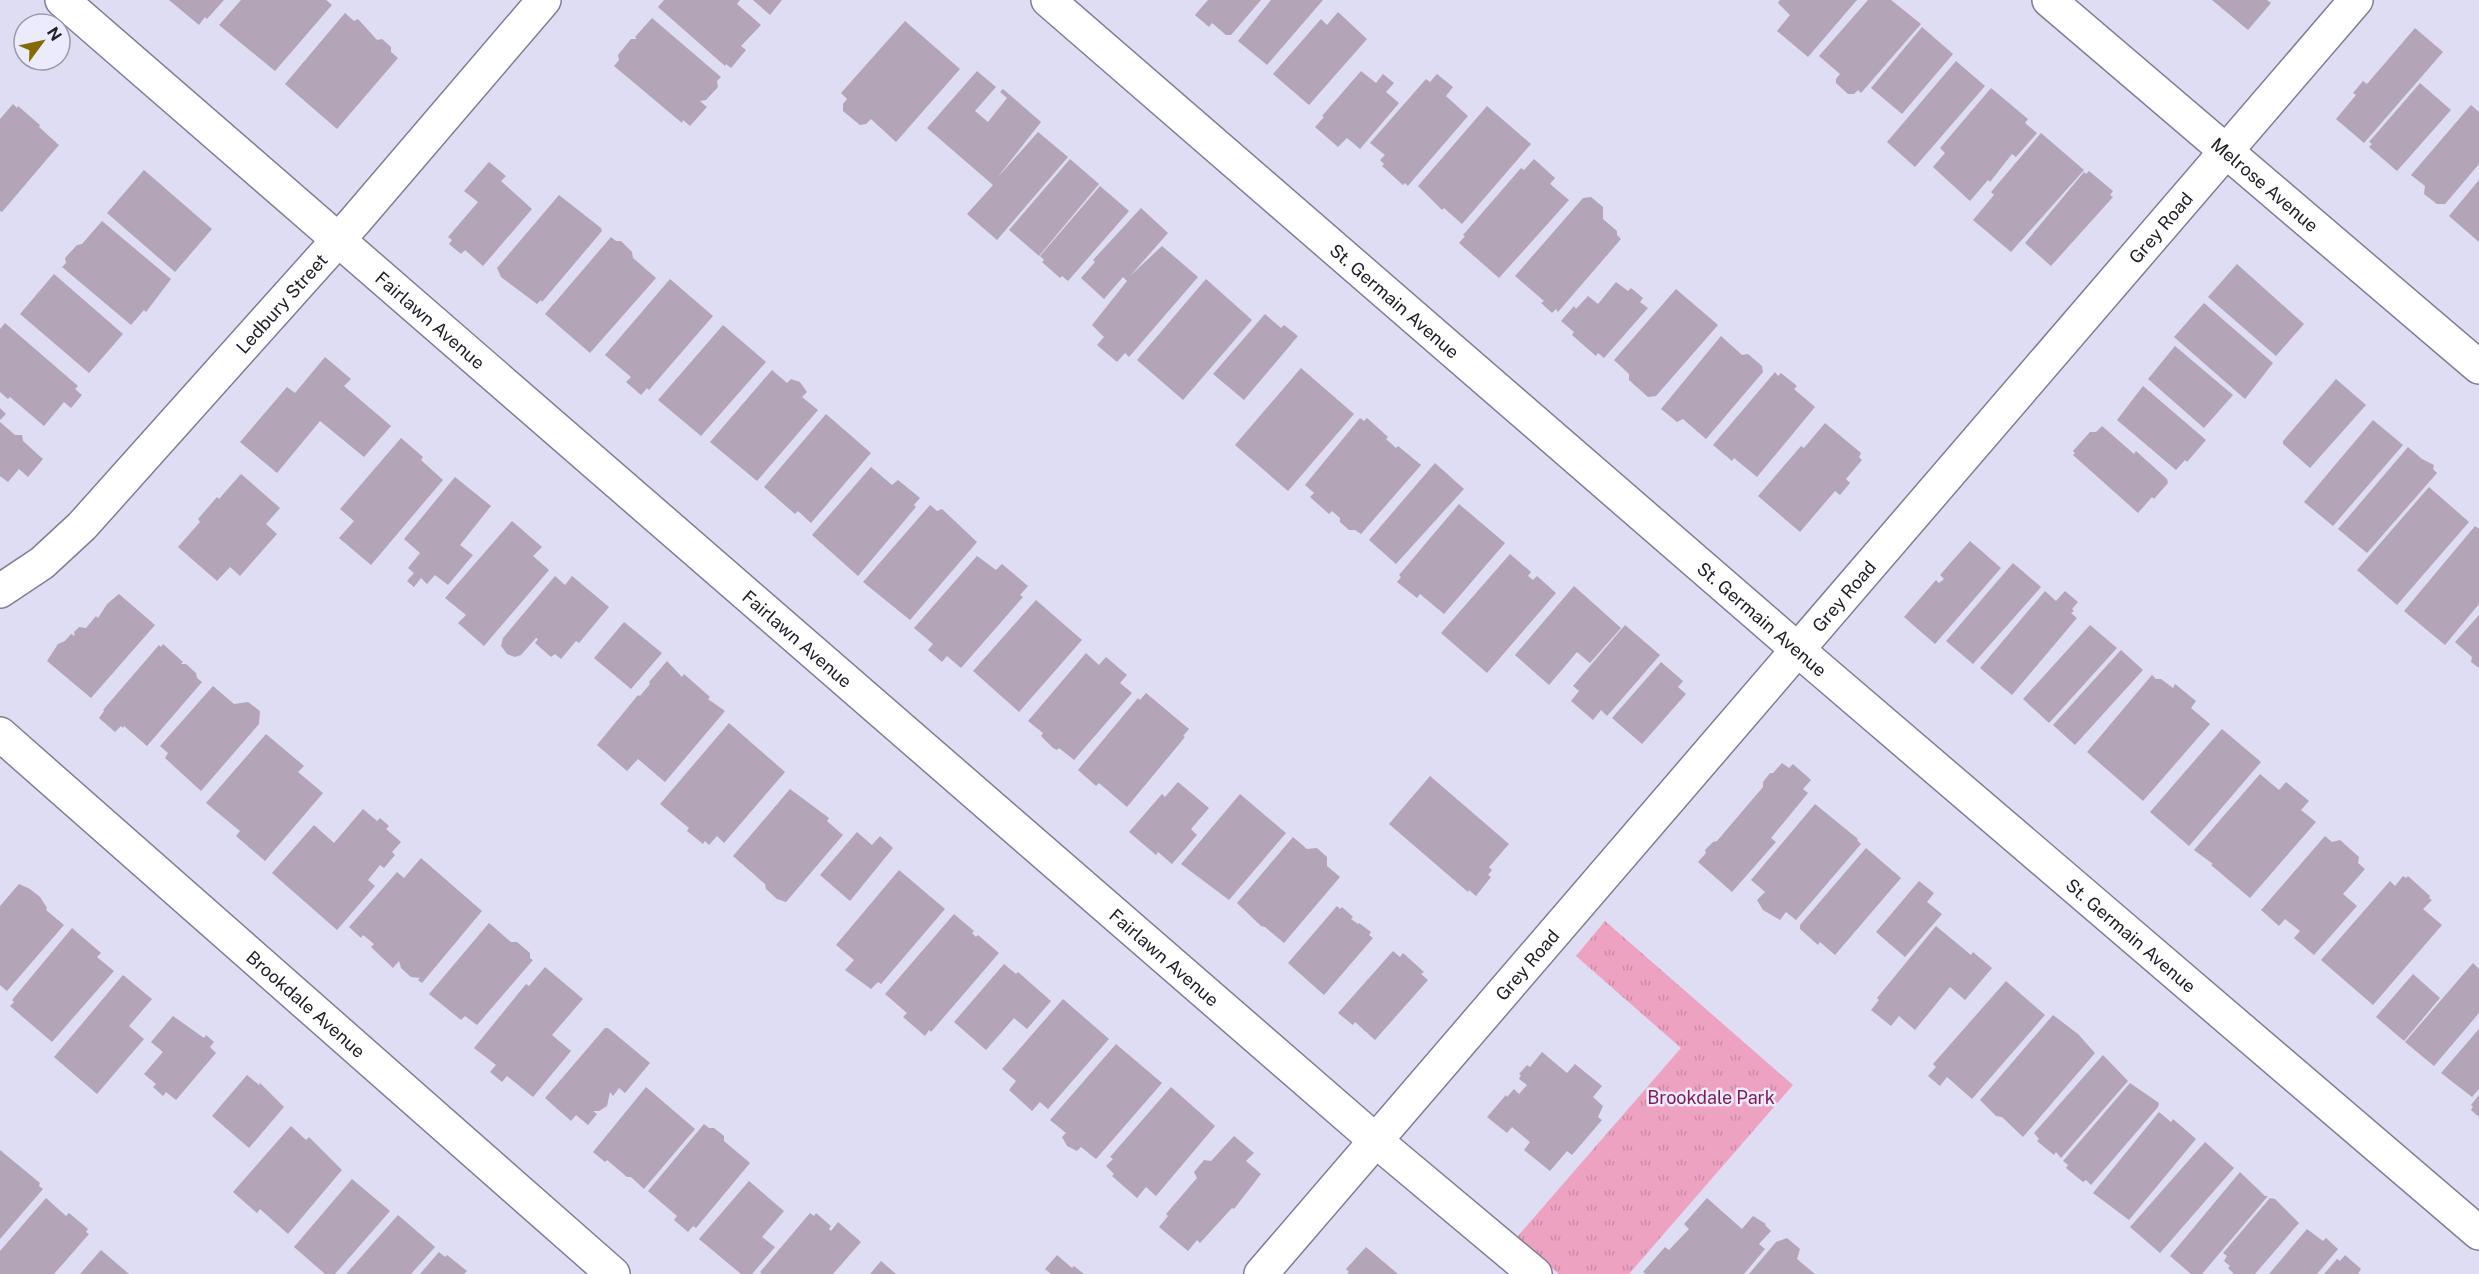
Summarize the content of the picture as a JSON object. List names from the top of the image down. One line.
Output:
{"streets":{"street":["Melrose Avenue","Grey Road","St. Germain Avenue","Ledbury Street","Fairlawn Avenue","Brookdale Avenue"]},"crossings":[["Melrose Avenue","Grey Road"],["Grey Road","St. Germain Avenue"],["Grey Road","Fairlawn Avenue"],["Ledbury Street","Fairlawn Avenue"]],"parks":["Brookdale Park"],"north":"top right"}
